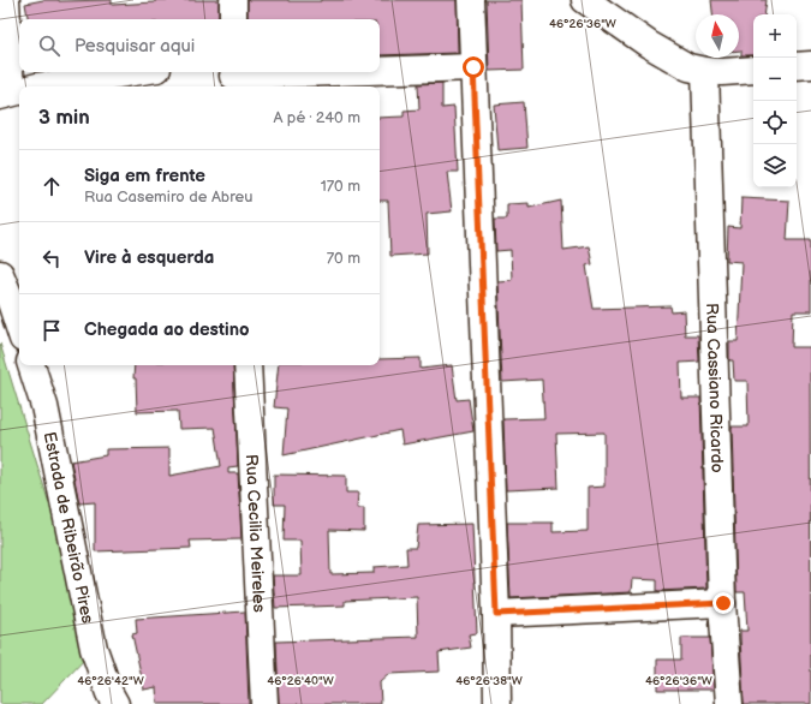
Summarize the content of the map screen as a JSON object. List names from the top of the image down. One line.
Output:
{"streets":{"street":["Rua Cassiano Ricardo","Estrada de Ribeirão Pires","Rua Cecilia Meireles"]},"north":"top","page":{"map_buttons":["+","−"],"search":"Pesquisar aqui","heading":["3 min","A pé · 240 m"],"list":[["Siga em frente","Rua Casemiro de Abreu","170 m"],["Vire à esquerda","70 m"],"Chegada ao destino"]},"coordinates":["46°26'36\"W","46°26'42\"W","46°26'40\"W","46°26'38\"W"]}
